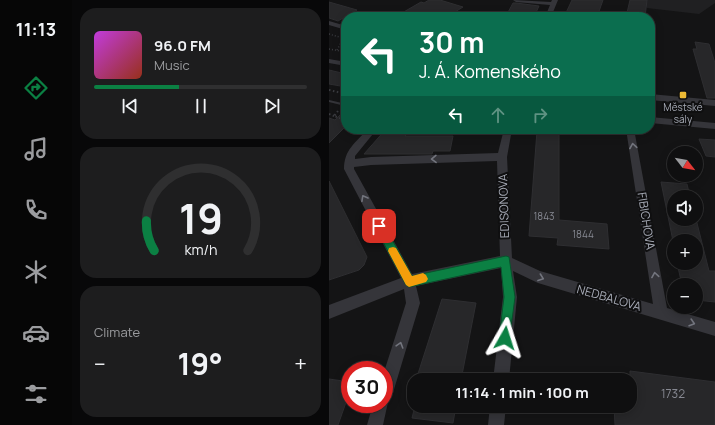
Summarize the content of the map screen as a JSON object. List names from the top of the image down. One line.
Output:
{"streets":{"street":["EDISONOVA","FIBICHOVA","NEDBALOVA"]},"crossings":[["EDISONOVA","NEDBALOVA"],["FIBICHOVA","NEDBALOVA"]],"one_way":["FIBICHOVA","NEDBALOVA"],"places":{"transit":["Městské sály"]},"house_numbers":["1843","1844","1732"],"north":"bottom right","page":{"tabs":"11:13","turn":["30 m","J. Á. Komenského"],"song":["96.0 FM","Music"],"map_buttons":["+","−"],"tile":"Climate","heat":["−","19°","+"],"limit":"30","trip":"11:14 · 1 min · 100 m","gauge":["19","km/h"]}}
